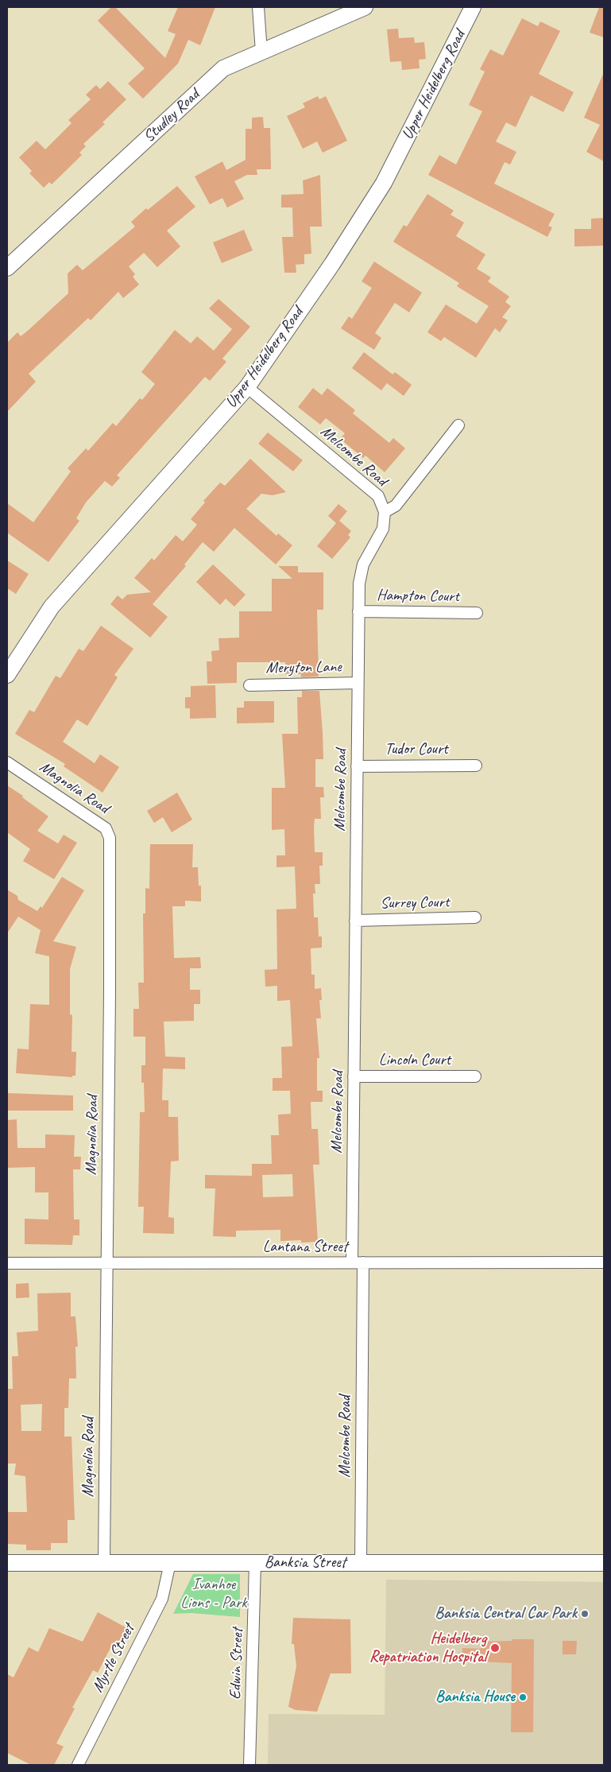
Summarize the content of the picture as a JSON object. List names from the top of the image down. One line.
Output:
{"streets":{"street":["Upper Heidelberg Road","Studley Road","Melcombe Road","Hampton Court","Meryton Lane","Tudor Court","Magnolia Road","Surrey Court","Lincoln Court","Lantana Street","Banksia Street","Myrtle Street","Edwin Street"]},"crossings":[["Upper Heidelberg Road","Melcombe Road"],["Melcombe Road","Hampton Court"],["Melcombe Road","Meryton Lane"],["Melcombe Road","Tudor Court"],["Melcombe Road","Surrey Court"],["Melcombe Road","Lincoln Court"],["Melcombe Road","Lantana Street"],["Melcombe Road","Banksia Street"],["Magnolia Road","Lantana Street"],["Magnolia Road","Banksia Street"],["Banksia Street","Myrtle Street"],["Banksia Street","Edwin Street"]],"parks":["Ivanhoe Lions - Park"],"places":["Banksia Central Car Park","Heidelberg Repatriation Hospital","Banksia House"]}
